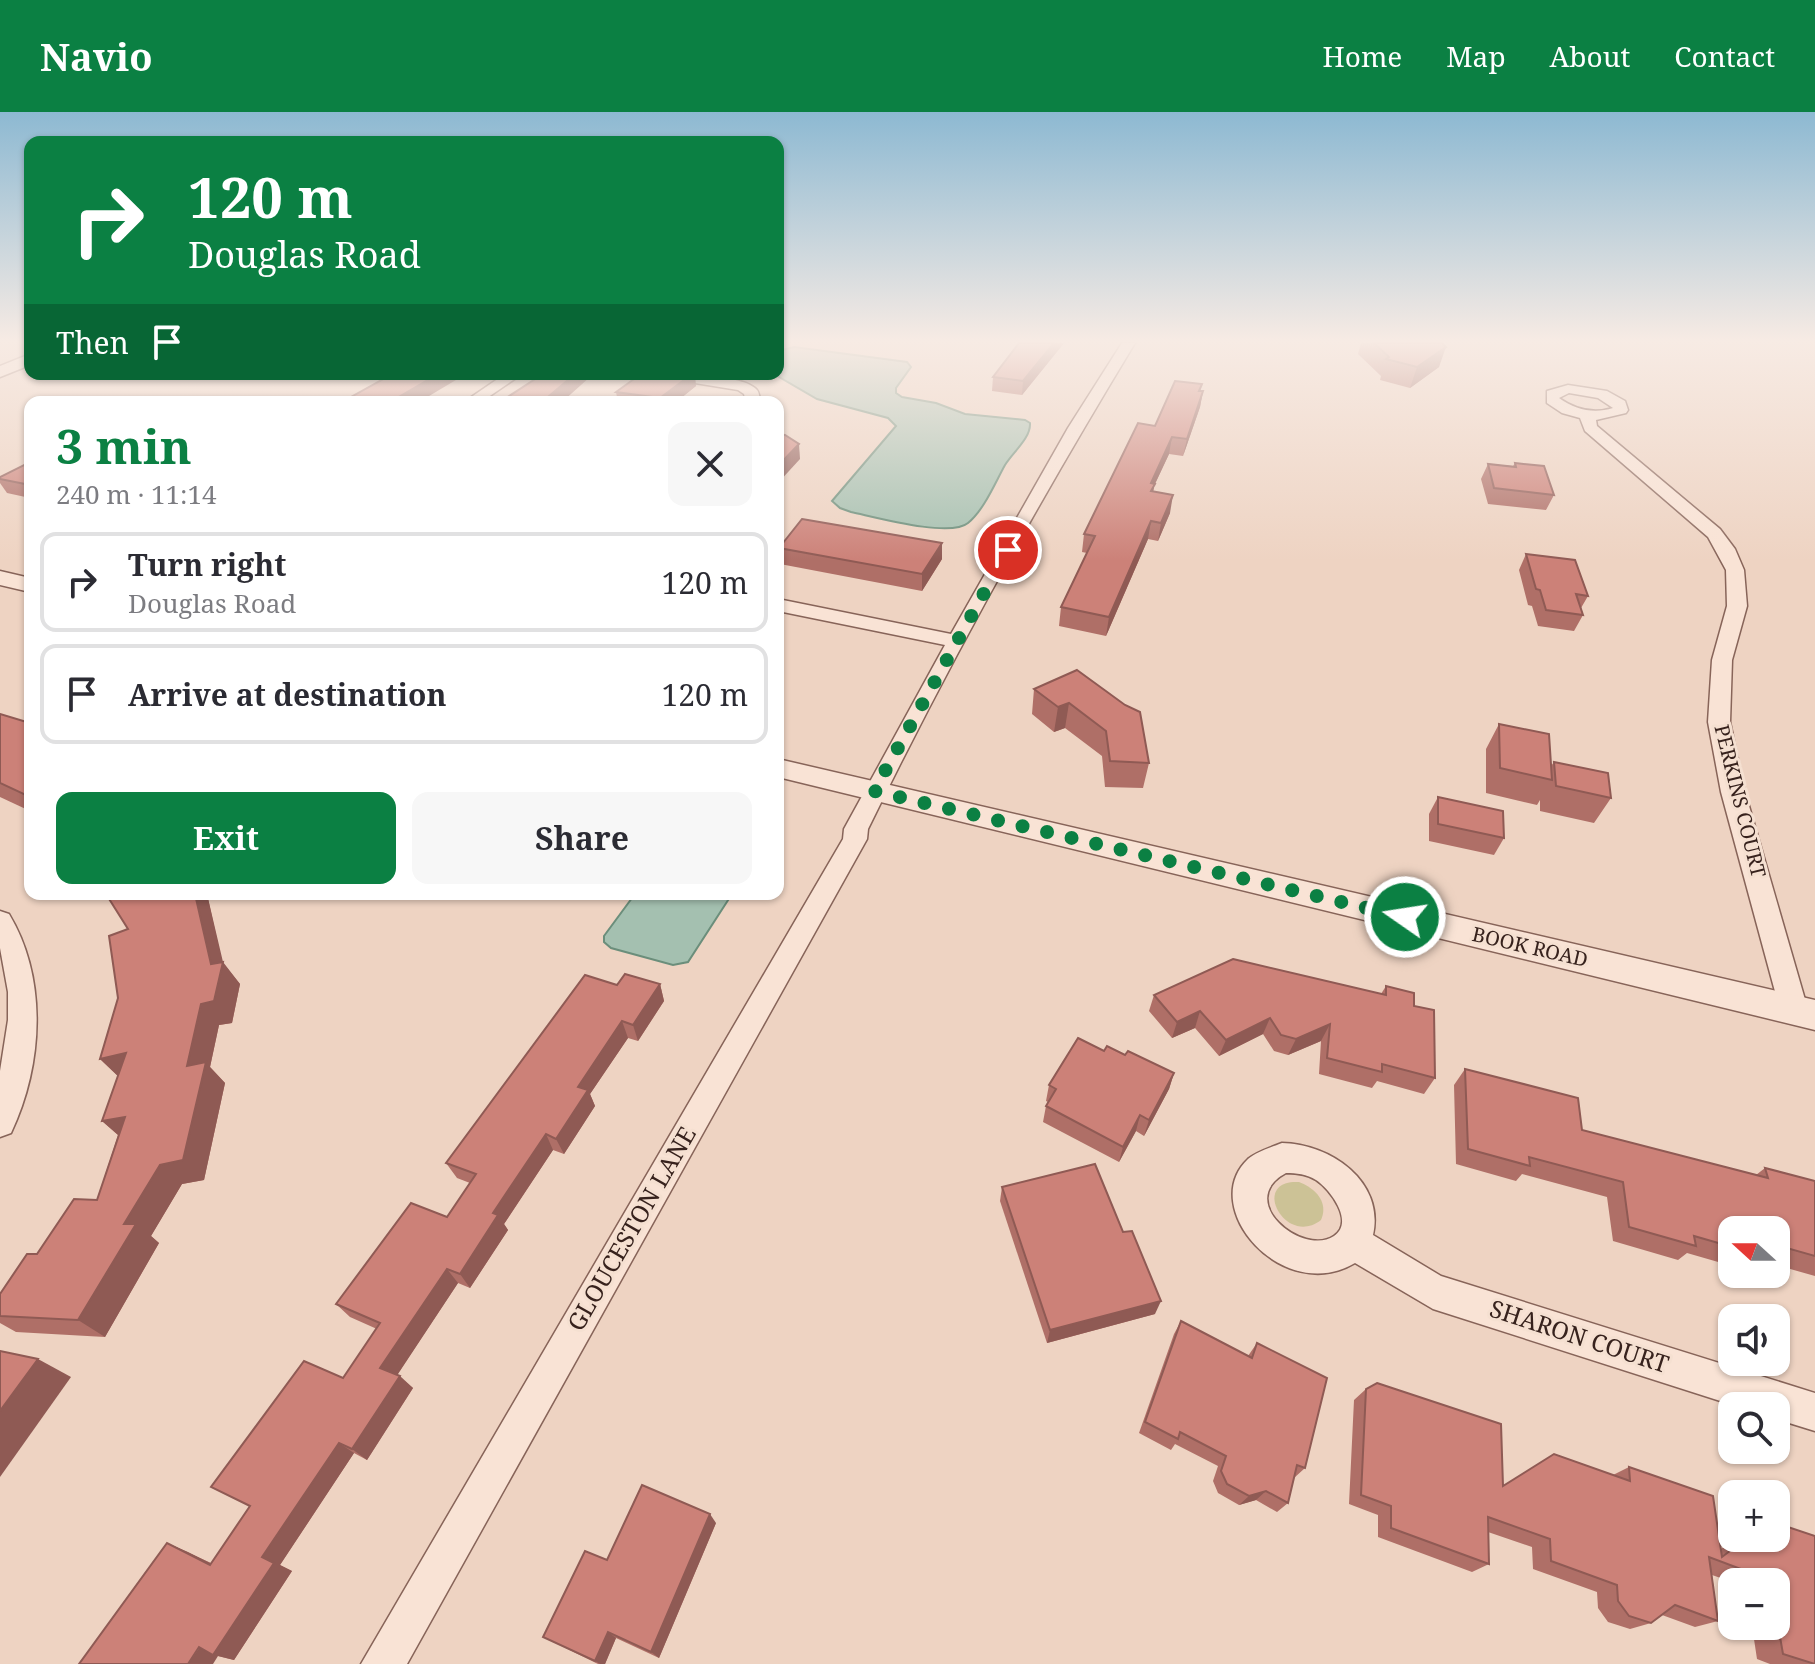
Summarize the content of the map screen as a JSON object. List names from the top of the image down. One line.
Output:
{"streets":{"street":["PERKINS COURT","BOOK ROAD","GLOUCESTON LANE","SHARON COURT"]},"crossings":[["PERKINS COURT","BOOK ROAD"],["BOOK ROAD","GLOUCESTON LANE"]],"north":"left","page":{"header":"Navio","nav":["Home","Map","About","Contact"],"turn":["120 m","Douglas Road"],"then":"Then","heading":["3 min","240 m · 11:14"],"list":[{"name":"Turn right","note":"Douglas Road","value":"120 m"},{"name":"Arrive at destination","value":"120 m"}],"buttons":["Exit","Share"],"map_buttons":["+","−"]}}
